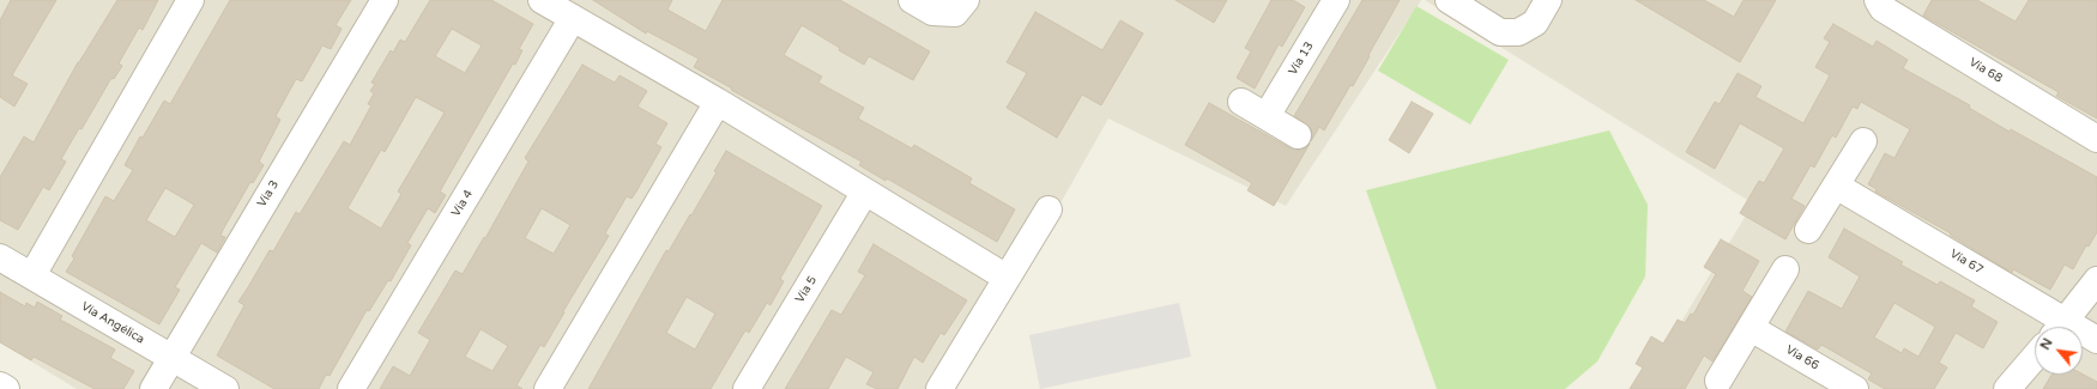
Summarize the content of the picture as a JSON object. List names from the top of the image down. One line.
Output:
{"streets":{"street":["Vía 13","Vía 68","Vía 3","Vía 4","Vía 67","Vía 5","Vía Angélica","Vía 66"]},"crossings":[["Vía 3","Vía Angélica"]],"north":"top left"}
